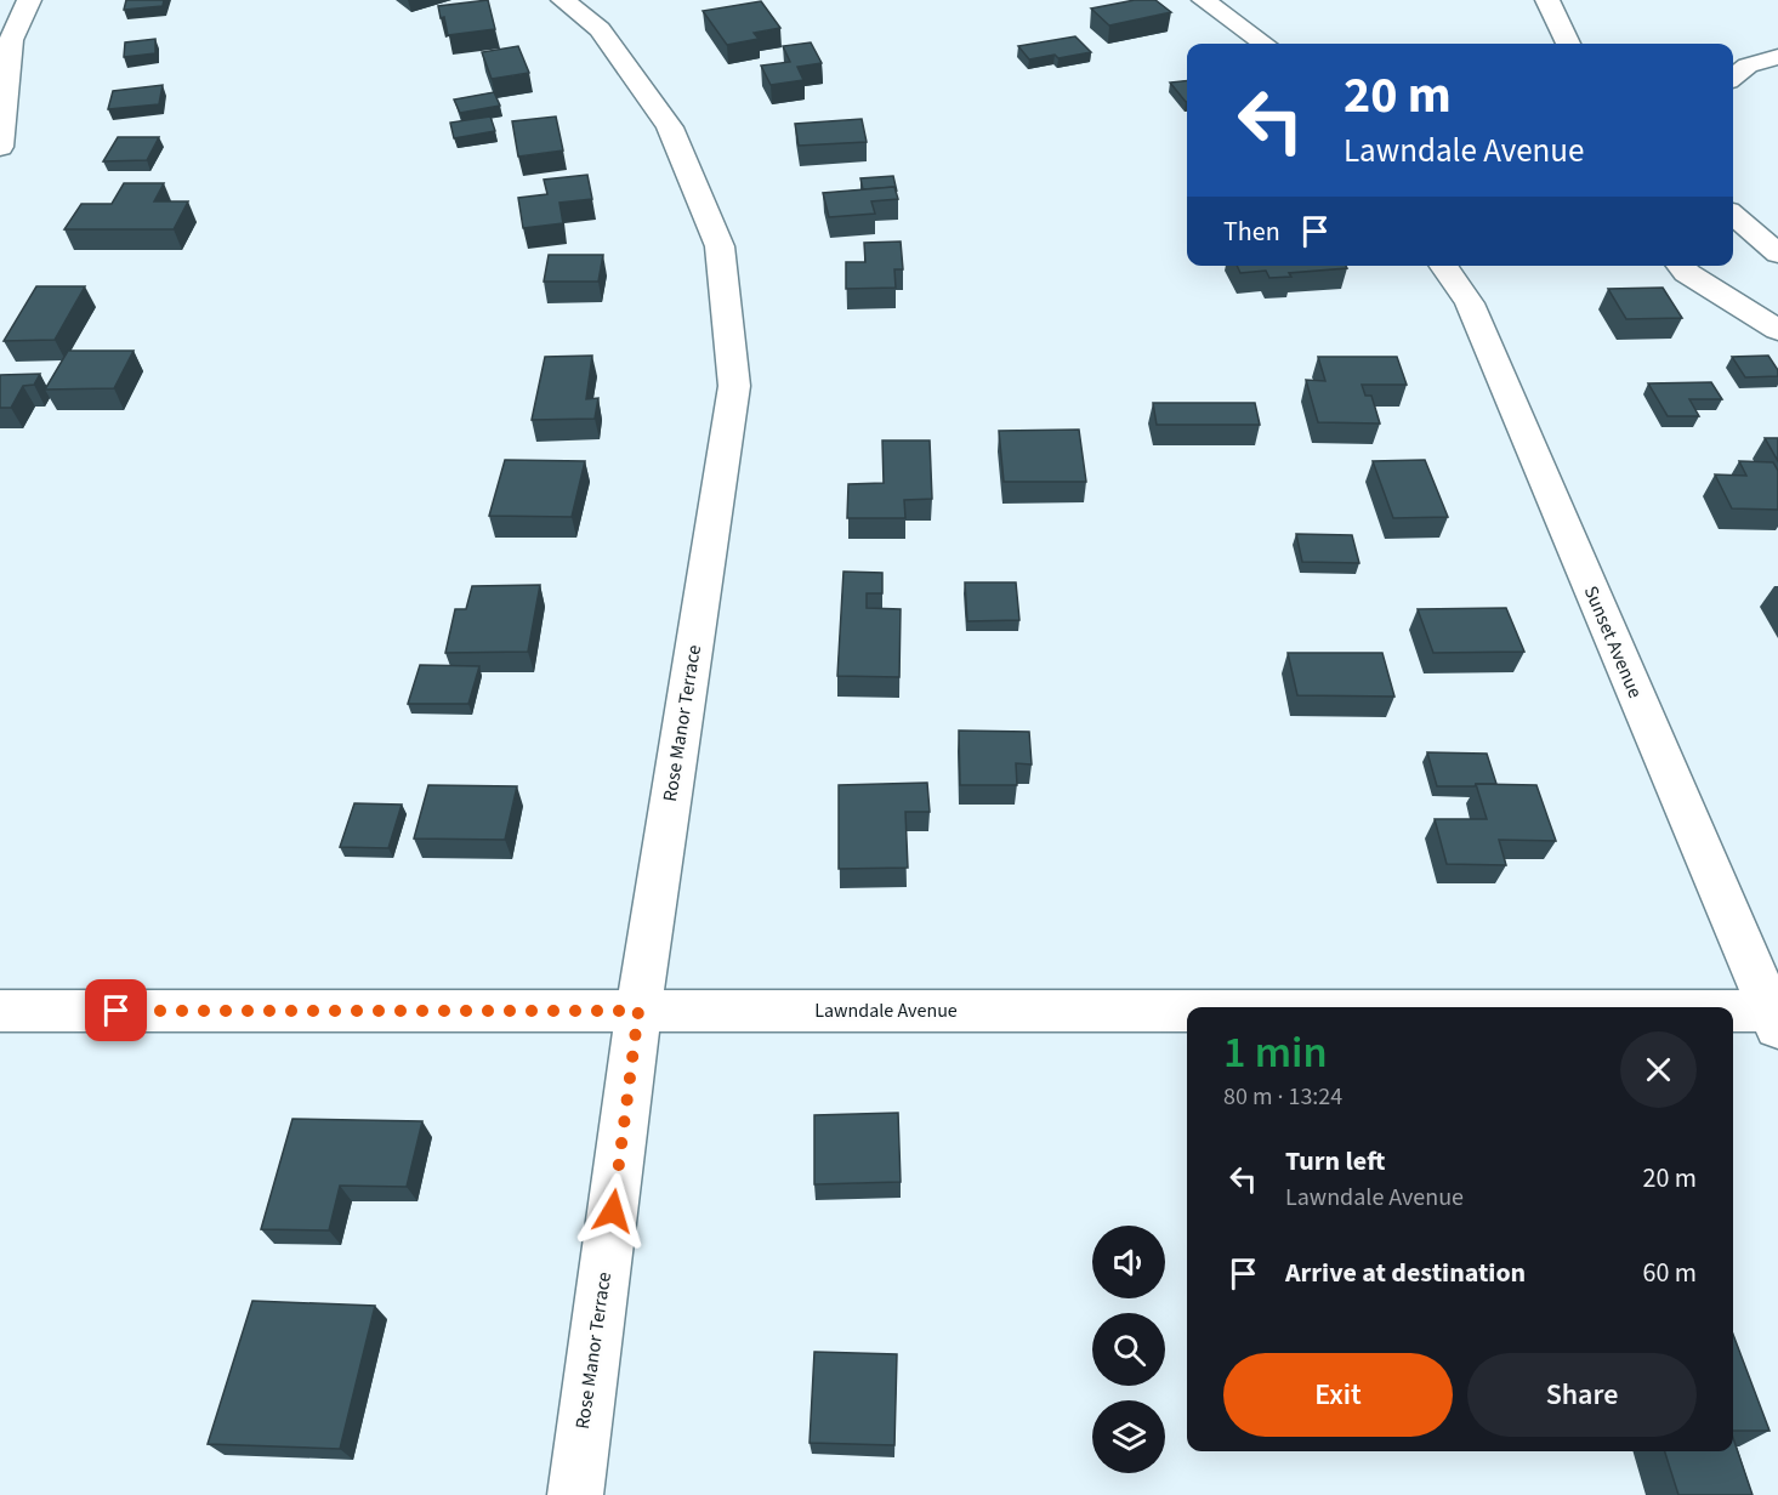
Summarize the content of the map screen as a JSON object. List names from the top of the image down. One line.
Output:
{"streets":{"main road":["Sunset Avenue","Rose Manor Terrace","Lawndale Avenue"]},"crossings":[["Sunset Avenue","Lawndale Avenue"],["Rose Manor Terrace","Lawndale Avenue"]],"page":{"turn":["20 m","Lawndale Avenue"],"then":"Then","heading":["1 min","80 m · 13:24"],"list":[{"name":"Turn left","note":"Lawndale Avenue","value":"20 m"},{"name":"Arrive at destination","value":"60 m"}],"buttons":["Exit","Share"]}}
